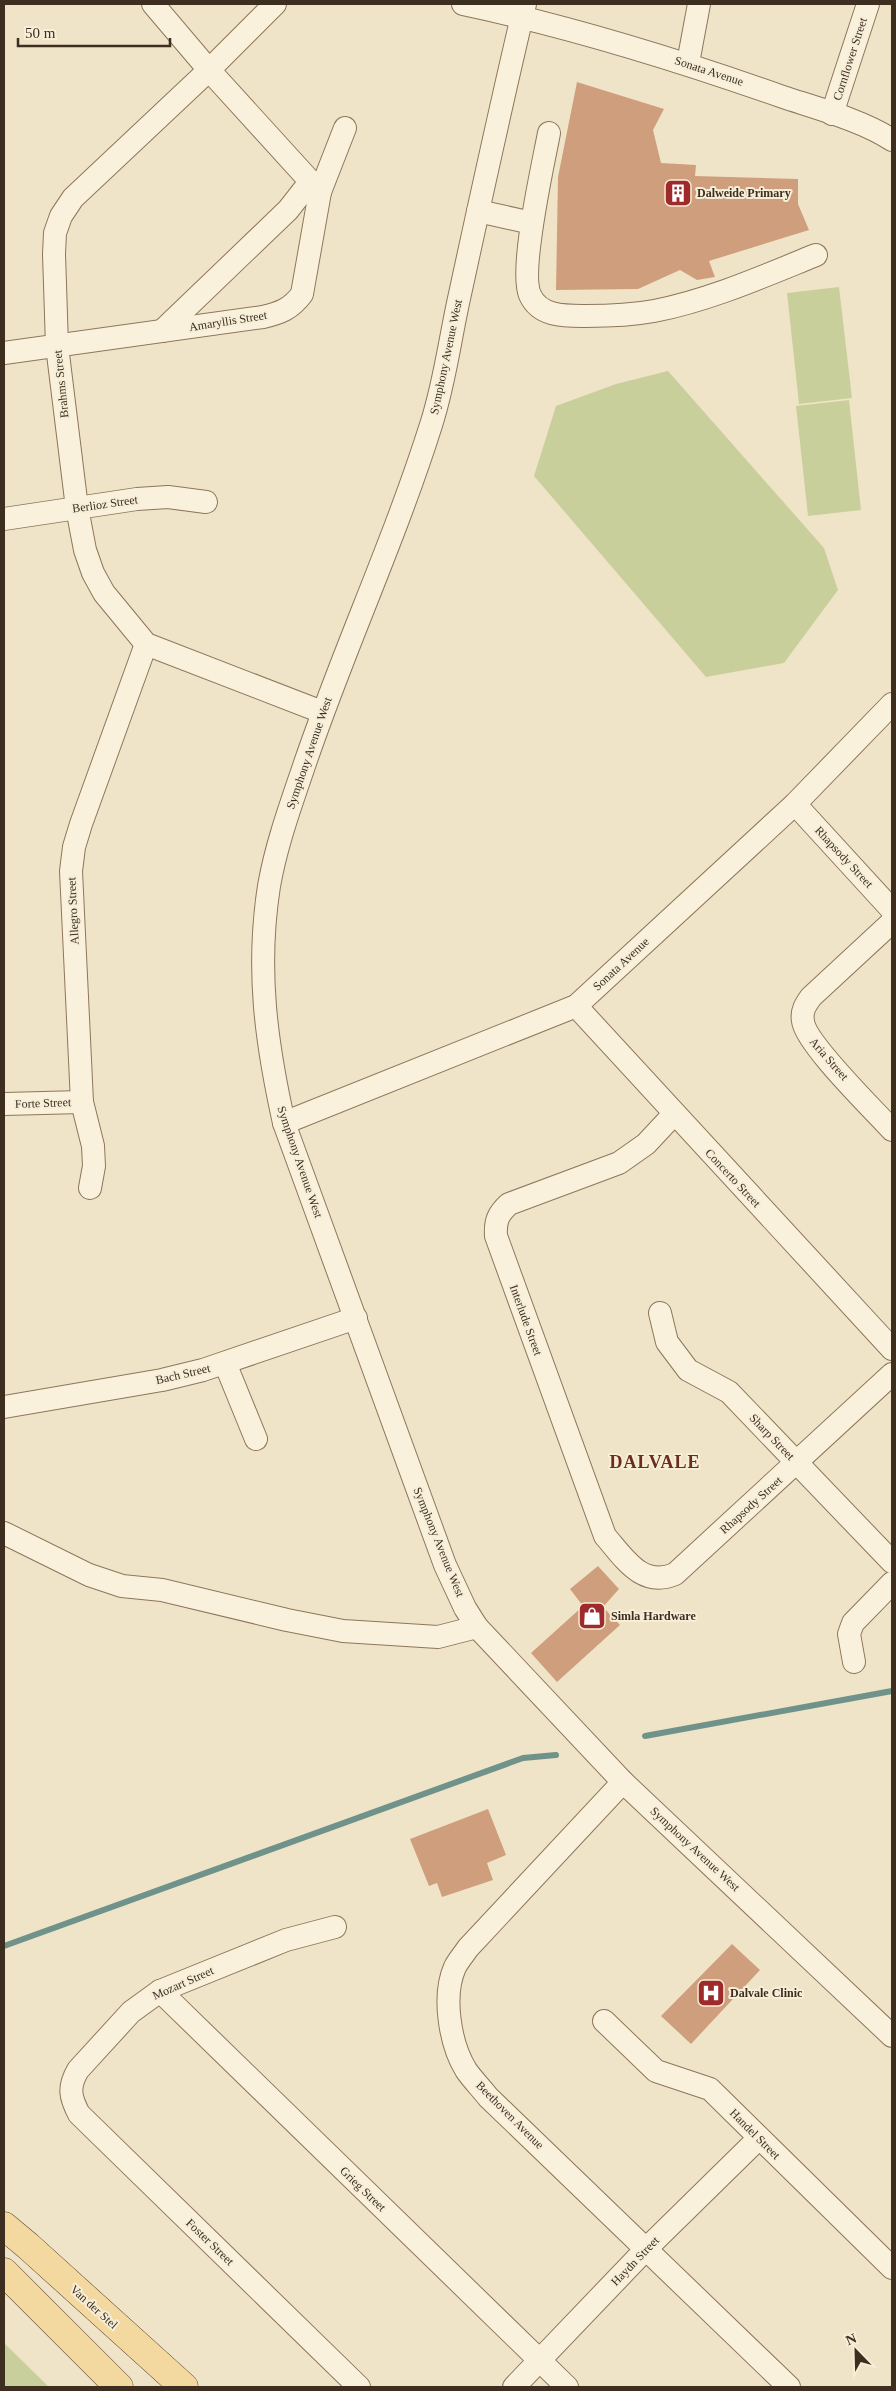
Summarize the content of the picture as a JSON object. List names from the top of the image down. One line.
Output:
{"streets":{"main road":["Van der Stel"],"street":["Cornflower Street","Sonata Avenue","Amaryllis Street","Symphony Avenue West","Brahms Street","Berlioz Street","Rhapsody Street","Allegro Street","Aria Street","Forte Street","Concerto Street","Interlude Street","Bach Street","Sharp Street","Mozart Street","Beethoven Avenue","Handel Street","Grieg Street","Foster Street","Haydn Street"]},"crossings":[["Cornflower Street","Sonata Avenue"],["Sonata Avenue","Symphony Avenue West"],["Sonata Avenue","Rhapsody Street"],["Sonata Avenue","Concerto Street"],["Amaryllis Street","Brahms Street"],["Symphony Avenue West","Brahms Street"],["Symphony Avenue West","Bach Street"],["Symphony Avenue West","Beethoven Avenue"],["Brahms Street","Berlioz Street"],["Brahms Street","Allegro Street"],["Rhapsody Street","Interlude Street"],["Rhapsody Street","Sharp Street"],["Allegro Street","Forte Street"],["Concerto Street","Interlude Street"],["Mozart Street","Grieg Street"],["Mozart Street","Foster Street"],["Beethoven Avenue","Haydn Street"],["Handel Street","Haydn Street"],["Grieg Street","Haydn Street"]],"districts":["DALVALE"],"places":{"building":["Dalweide Primary"],"shop":["Simla Hardware"],"hospital":["Dalvale Clinic"]},"scale_bar":"50 m","north":"top left"}
